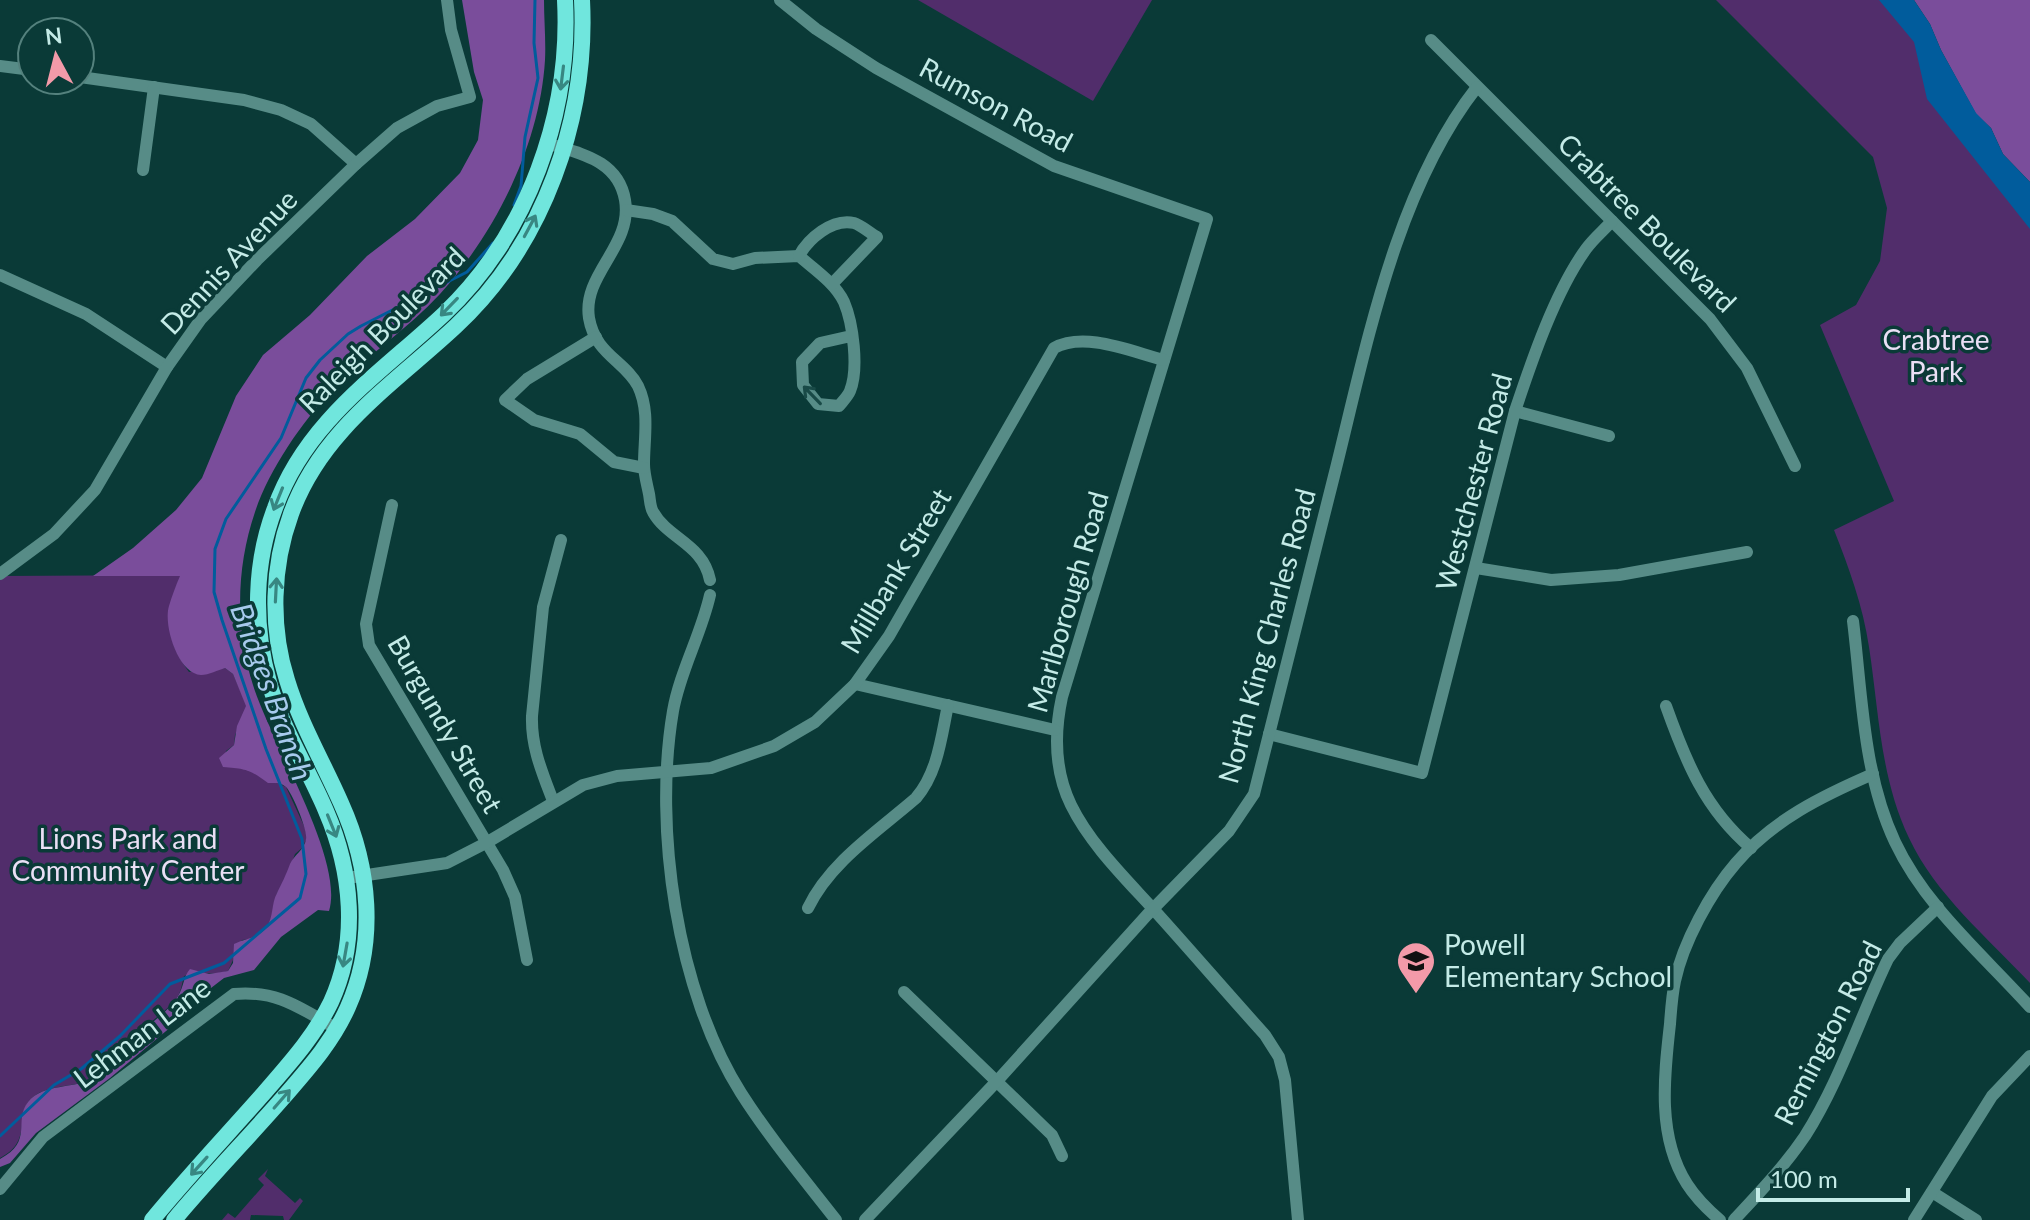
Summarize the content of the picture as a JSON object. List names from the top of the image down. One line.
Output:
{"streets":{"main road":["Raleigh Boulevard"],"street":["Rumson Road","Crabtree Boulevard","Dennis Avenue","Westchester Road","Millbank Street","Marlborough Road","North King Charles Road","Burgundy Street","Lehman Lane","Remington Road"]},"crossings":[["Rumson Road","Marlborough Road"],["Crabtree Boulevard","Westchester Road"],["Crabtree Boulevard","North King Charles Road"],["Raleigh Boulevard","Millbank Street"],["Raleigh Boulevard","Lehman Lane"],["Westchester Road","North King Charles Road"],["Millbank Street","Marlborough Road"],["Millbank Street","Burgundy Street"],["Marlborough Road","North King Charles Road"]],"water":["Bridges Branch"],"parks":["Crabtree Park","Lions Park and Community Center"],"places":{"school or university":["Powell Elementary School"]},"scale_bar":"100 m","north":"top"}
